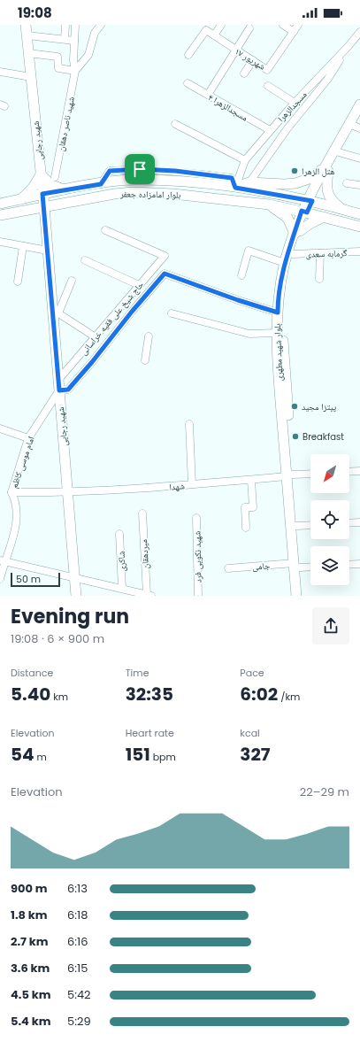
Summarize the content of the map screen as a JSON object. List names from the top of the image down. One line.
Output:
{"streets":{"main road":["شهید رجایی","بلوار امامزاده جعفر","بلوار شهید مطهری"],"street":["۱۷ شهریور","مسجدالزهرا","مسجدالزهرا ۴","شهید ناصر دهقان","گرمابه سعدی","حاج شیخ علی فقیه خراسانی","امام موسی کاظم","شهدا","میردهقان","شهید نکویی فرد","شاکری","جامی"]},"crossings":[["مسجدالزهرا","مسجدالزهرا ۴"],["مسجدالزهرا","بلوار امامزاده جعفر"],["شهید رجایی","بلوار امامزاده جعفر"],["شهید رجایی","حاج شیخ علی فقیه خراسانی"],["شهید رجایی","امام موسی کاظم"],["شهید رجایی","شهدا"],["بلوار امامزاده جعفر","بلوار شهید مطهری"],["گرمابه سعدی","بلوار شهید مطهری"],["حاج شیخ علی فقیه خراسانی","بلوار شهید مطهری"],["حاج شیخ علی فقیه خراسانی","امام موسی کاظم"],["بلوار شهید مطهری","شهدا"],["بلوار شهید مطهری","جامی"],["امام موسی کاظم","شهدا"]],"places":["هتل الزهرا","پیتزا مجید","Breakfast"],"scale_bar":"50 m","north":"bottom left","page":{"status":"19:08","scale":"50 m","heading":["Evening run","19:08 · 6 × 900 m"],"stats":[["Distance","5.40 km"],["Time","32:35"],["Pace","6:02 /km"],["Elevation","54 m"],["Heart rate","151 bpm"],["kcal","327"]],"chart":["Elevation","22–29 m"],"list":[{"name":"900 m","note":"6:13"},{"name":"1.8 km","note":"6:18"},{"name":"2.7 km","note":"6:16"},{"name":"3.6 km","note":"6:15"},{"name":"4.5 km","note":"5:42"},{"name":"5.4 km","note":"5:29"}]}}
